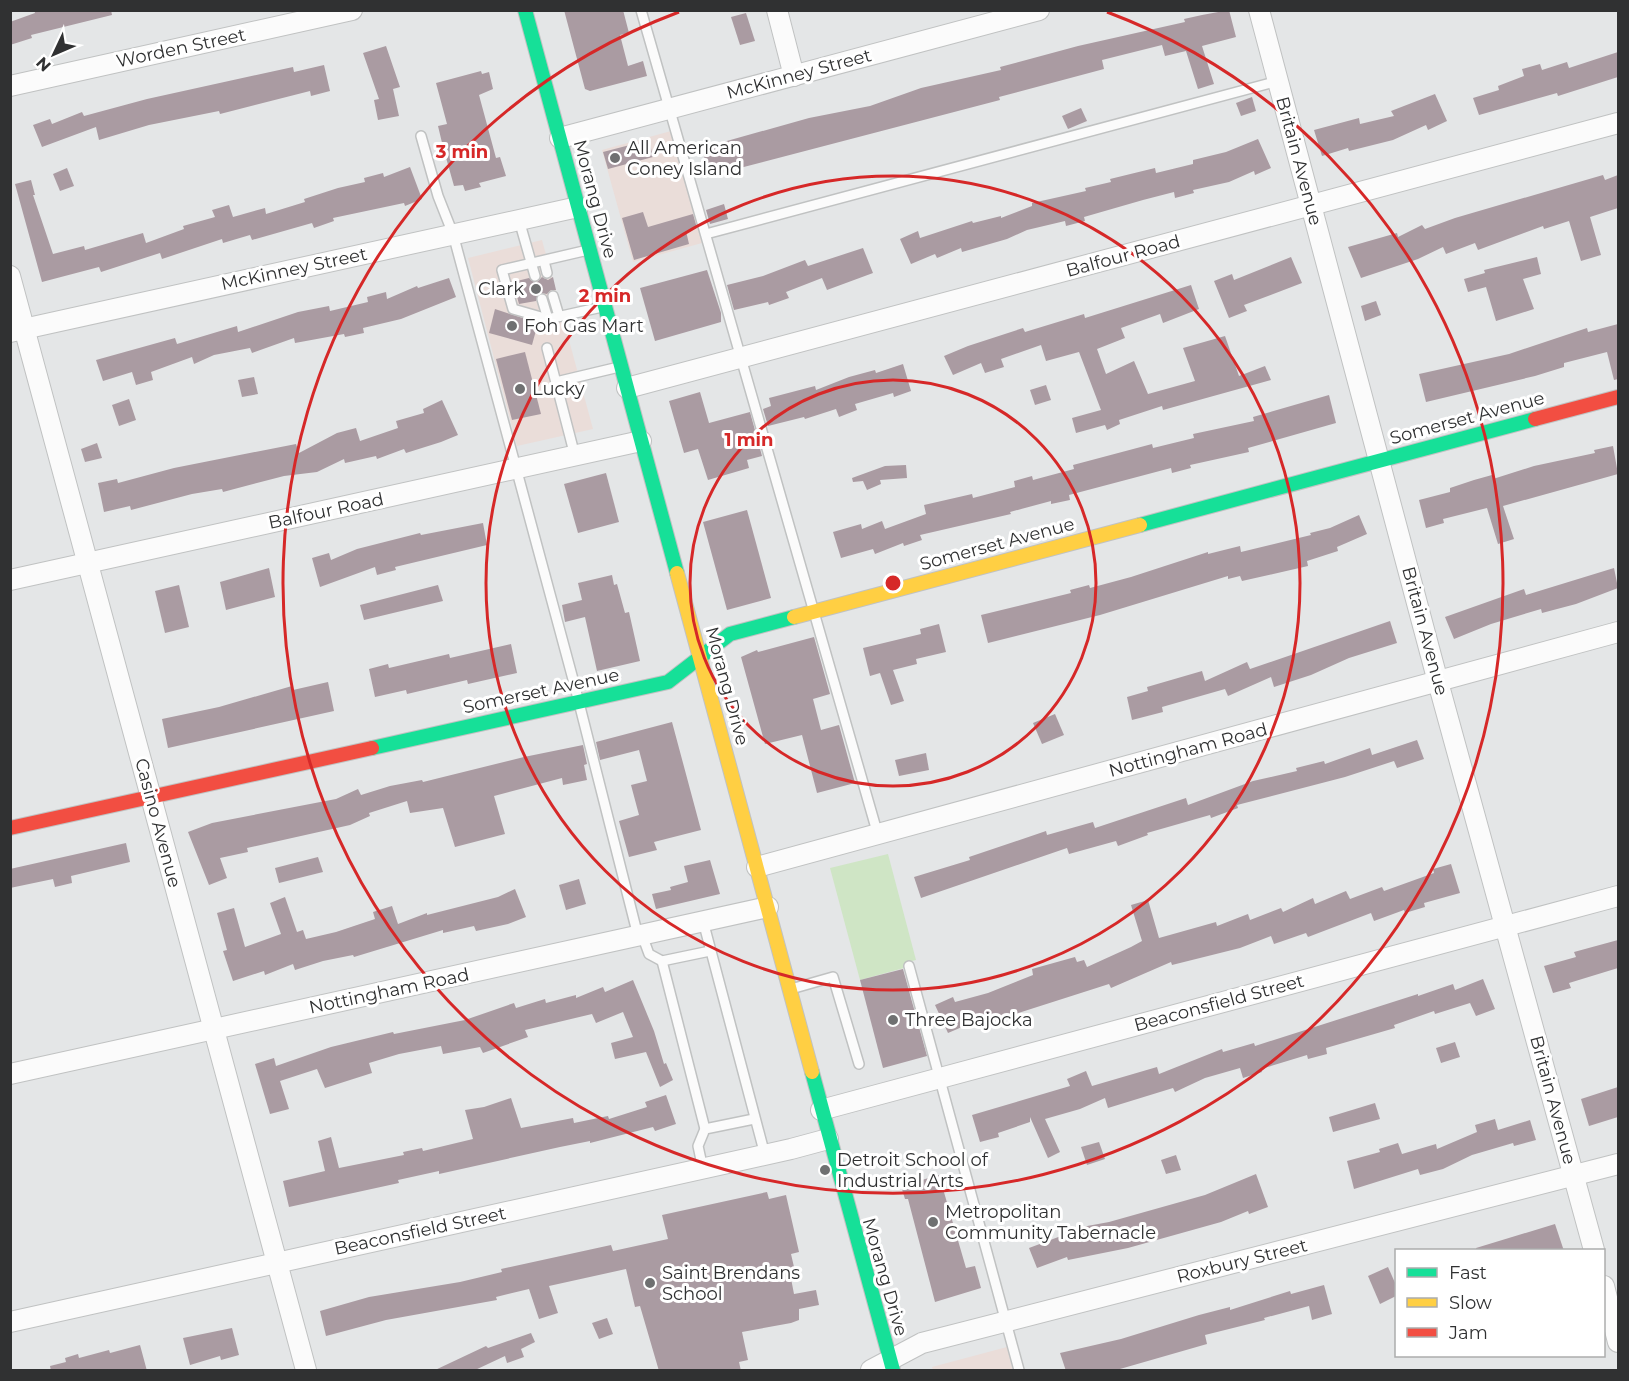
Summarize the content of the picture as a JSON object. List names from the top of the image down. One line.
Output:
{"streets":{"street":["Worden Street","McKinney Street","Britain Avenue","Morang Drive","Balfour Road","Somerset Avenue","Nottingham Road","Casino Avenue","Beaconsfield Street","Roxbury Street"]},"crossings":[["McKinney Street","Morang Drive"],["McKinney Street","Casino Avenue"],["Britain Avenue","Balfour Road"],["Britain Avenue","Somerset Avenue"],["Britain Avenue","Nottingham Road"],["Britain Avenue","Beaconsfield Street"],["Britain Avenue","Roxbury Street"],["Morang Drive","Balfour Road"],["Morang Drive","Somerset Avenue"],["Morang Drive","Nottingham Road"],["Morang Drive","Beaconsfield Street"],["Morang Drive","Roxbury Street"],["Balfour Road","Casino Avenue"],["Somerset Avenue","Casino Avenue"],["Nottingham Road","Casino Avenue"],["Casino Avenue","Beaconsfield Street"]],"places":["All American Coney Island","Clark","Foh Gas Mart","Lucky","Three Bajocka","Detroit School of Industrial Arts","Metropolitan Community Tabernacle","Saint Brendans School"],"legend":["Fast","Slow","Jam"],"north":"bottom left","rings":["3 min","2 min","1 min"]}
